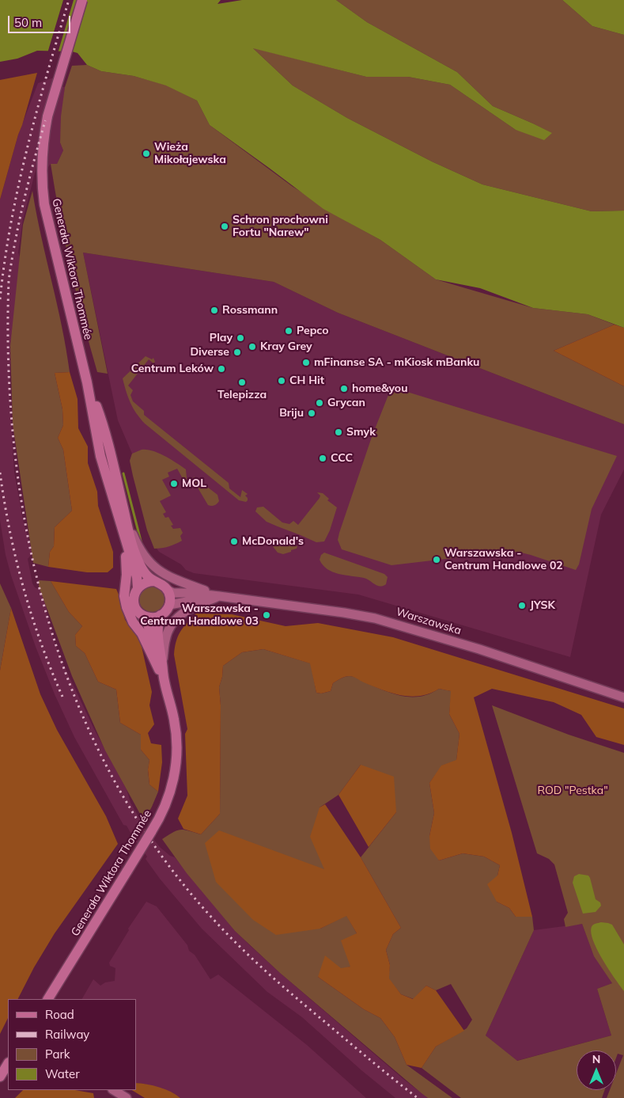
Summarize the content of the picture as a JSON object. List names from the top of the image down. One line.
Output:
{"streets":{"main road":["Generała Wiktora Thommée","Warszawska"]},"crossings":[["Generała Wiktora Thommée","Warszawska"]],"parks":["ROD \"Pestka\""],"places":["Wieża Mikołajewska","Schron prochowni Fortu \"Narew\"","Rossmann","Pepco","Play","Kray Grey","Diverse","mFinanse SA - mKiosk mBanku","Centrum Leków","CH Hit","Telepizza","home&you","Grycan","Briju","Smyk","CCC","MOL","McDonald's","Warszawska - Centrum Handlowe 02","JYSK","Warszawska - Centrum Handlowe 03"],"legend":["Road","Railway","Park","Water"],"scale_bar":"50 m","north":"top"}
